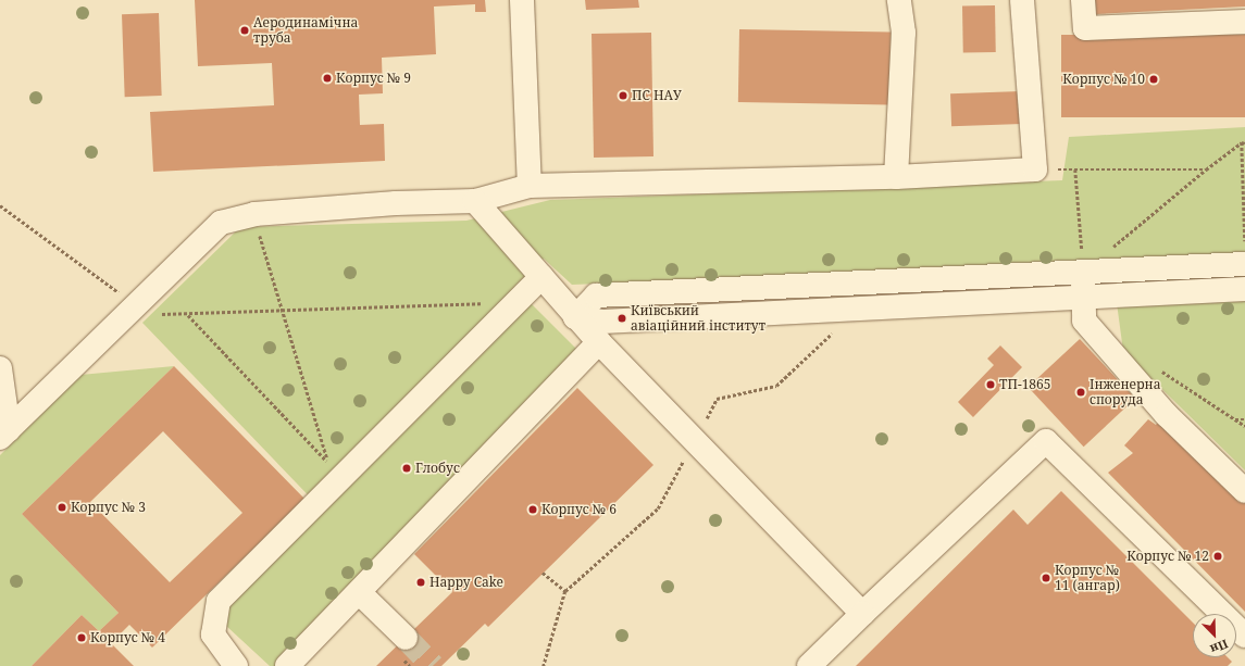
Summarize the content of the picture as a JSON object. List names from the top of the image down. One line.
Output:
{"places":["Аеродинамічна труба","Корпус № 9","Корпус № 10","ПС НАУ","Київський авіаційний інститут","ТП-1865","Інженерна споруда","Глобус","Корпус № 3","Корпус № 6","Корпус № 12","Корпус № 11 (ангар)","Happy Cake","Корпус № 4"],"north":"bottom right"}
